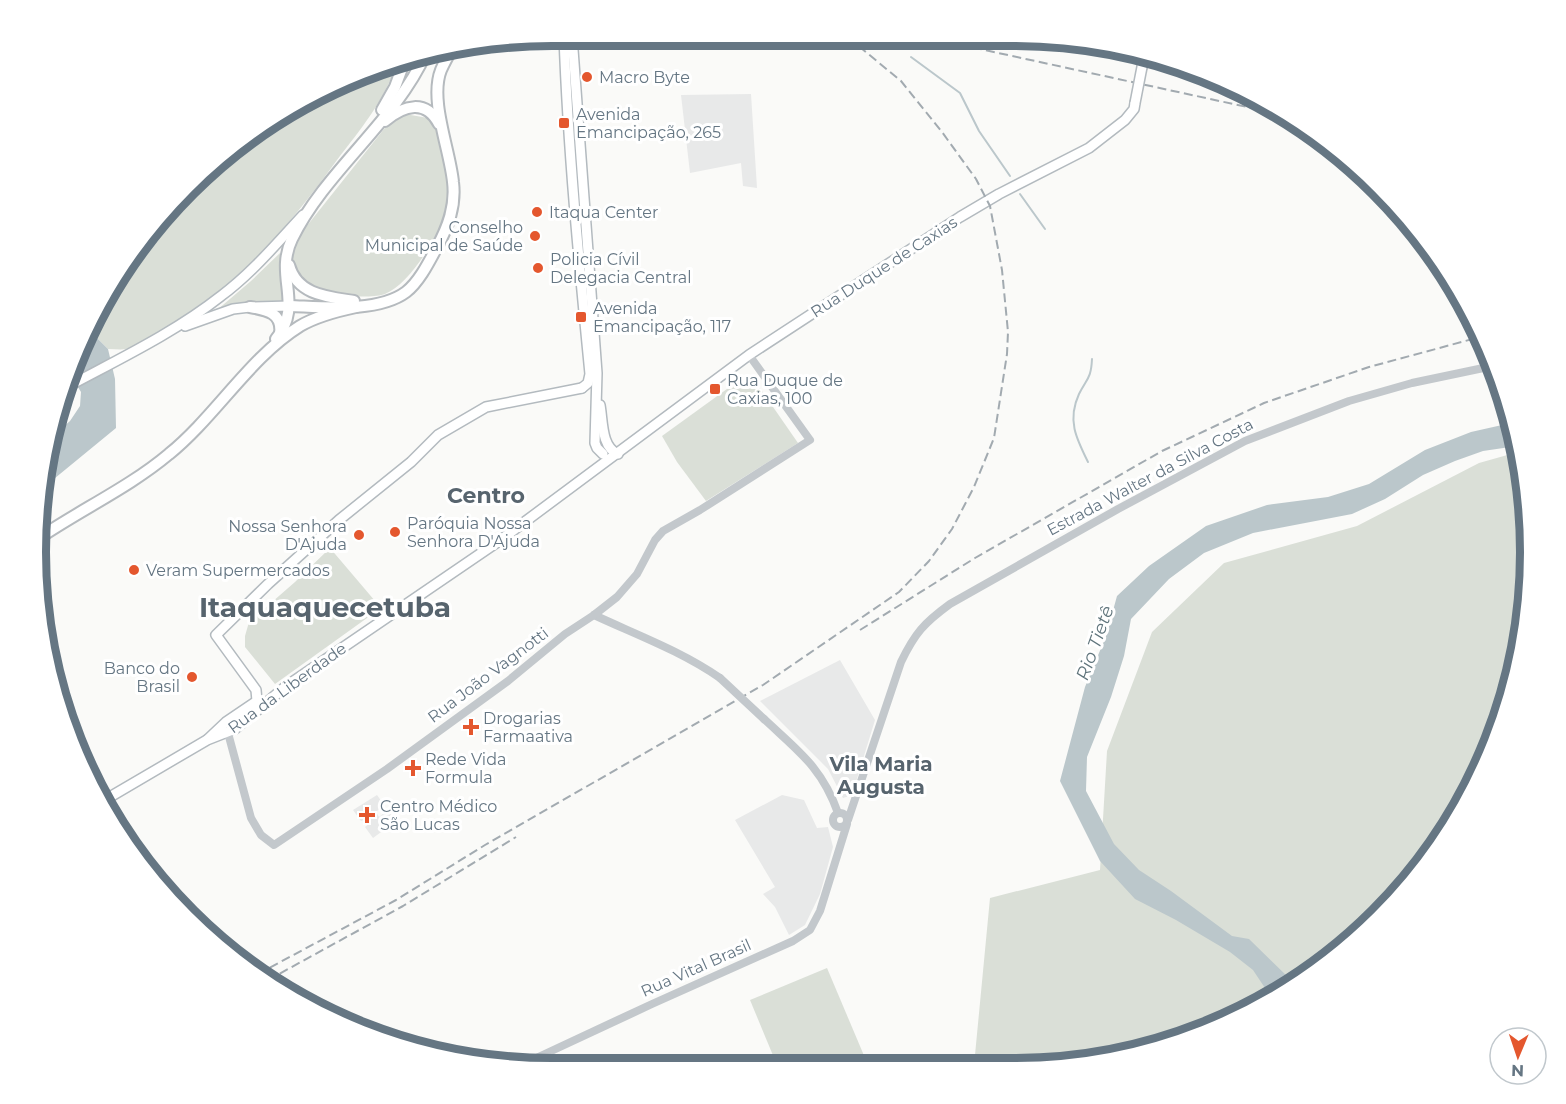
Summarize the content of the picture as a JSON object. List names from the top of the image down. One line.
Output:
{"streets":{"main road":["Rua Duque de Caxias","Rua da Liberdade"],"street":["Estrada Walter da Silva Costa","Rua João Vagnotti","Rua Vital Brasil"]},"crossings":[["Rua Duque de Caxias","Rua João Vagnotti"],["Rua Duque de Caxias","Rua da Liberdade"],["Estrada Walter da Silva Costa","Rua Vital Brasil"],["Rua João Vagnotti","Rua da Liberdade"]],"districts":["Centro","Itaquaquecetuba","Vila Maria Augusta"],"water":["Rio Tietê"],"places":{"other":["Macro Byte","Itaqua Center","Conselho Municipal de Saúde","Policia Cívil Delegacia Central","Paróquia Nossa Senhora D'Ajuda","Nossa Senhora D'Ajuda","Veram Supermercados","Banco do Brasil"],"transit":["Avenida Emancipação, 265","Avenida Emancipação, 117","Rua Duque de Caxias, 100"],"health":["Drogarias Farmaativa","Rede Vida Formula","Centro Médico São Lucas"]},"north":"bottom"}
